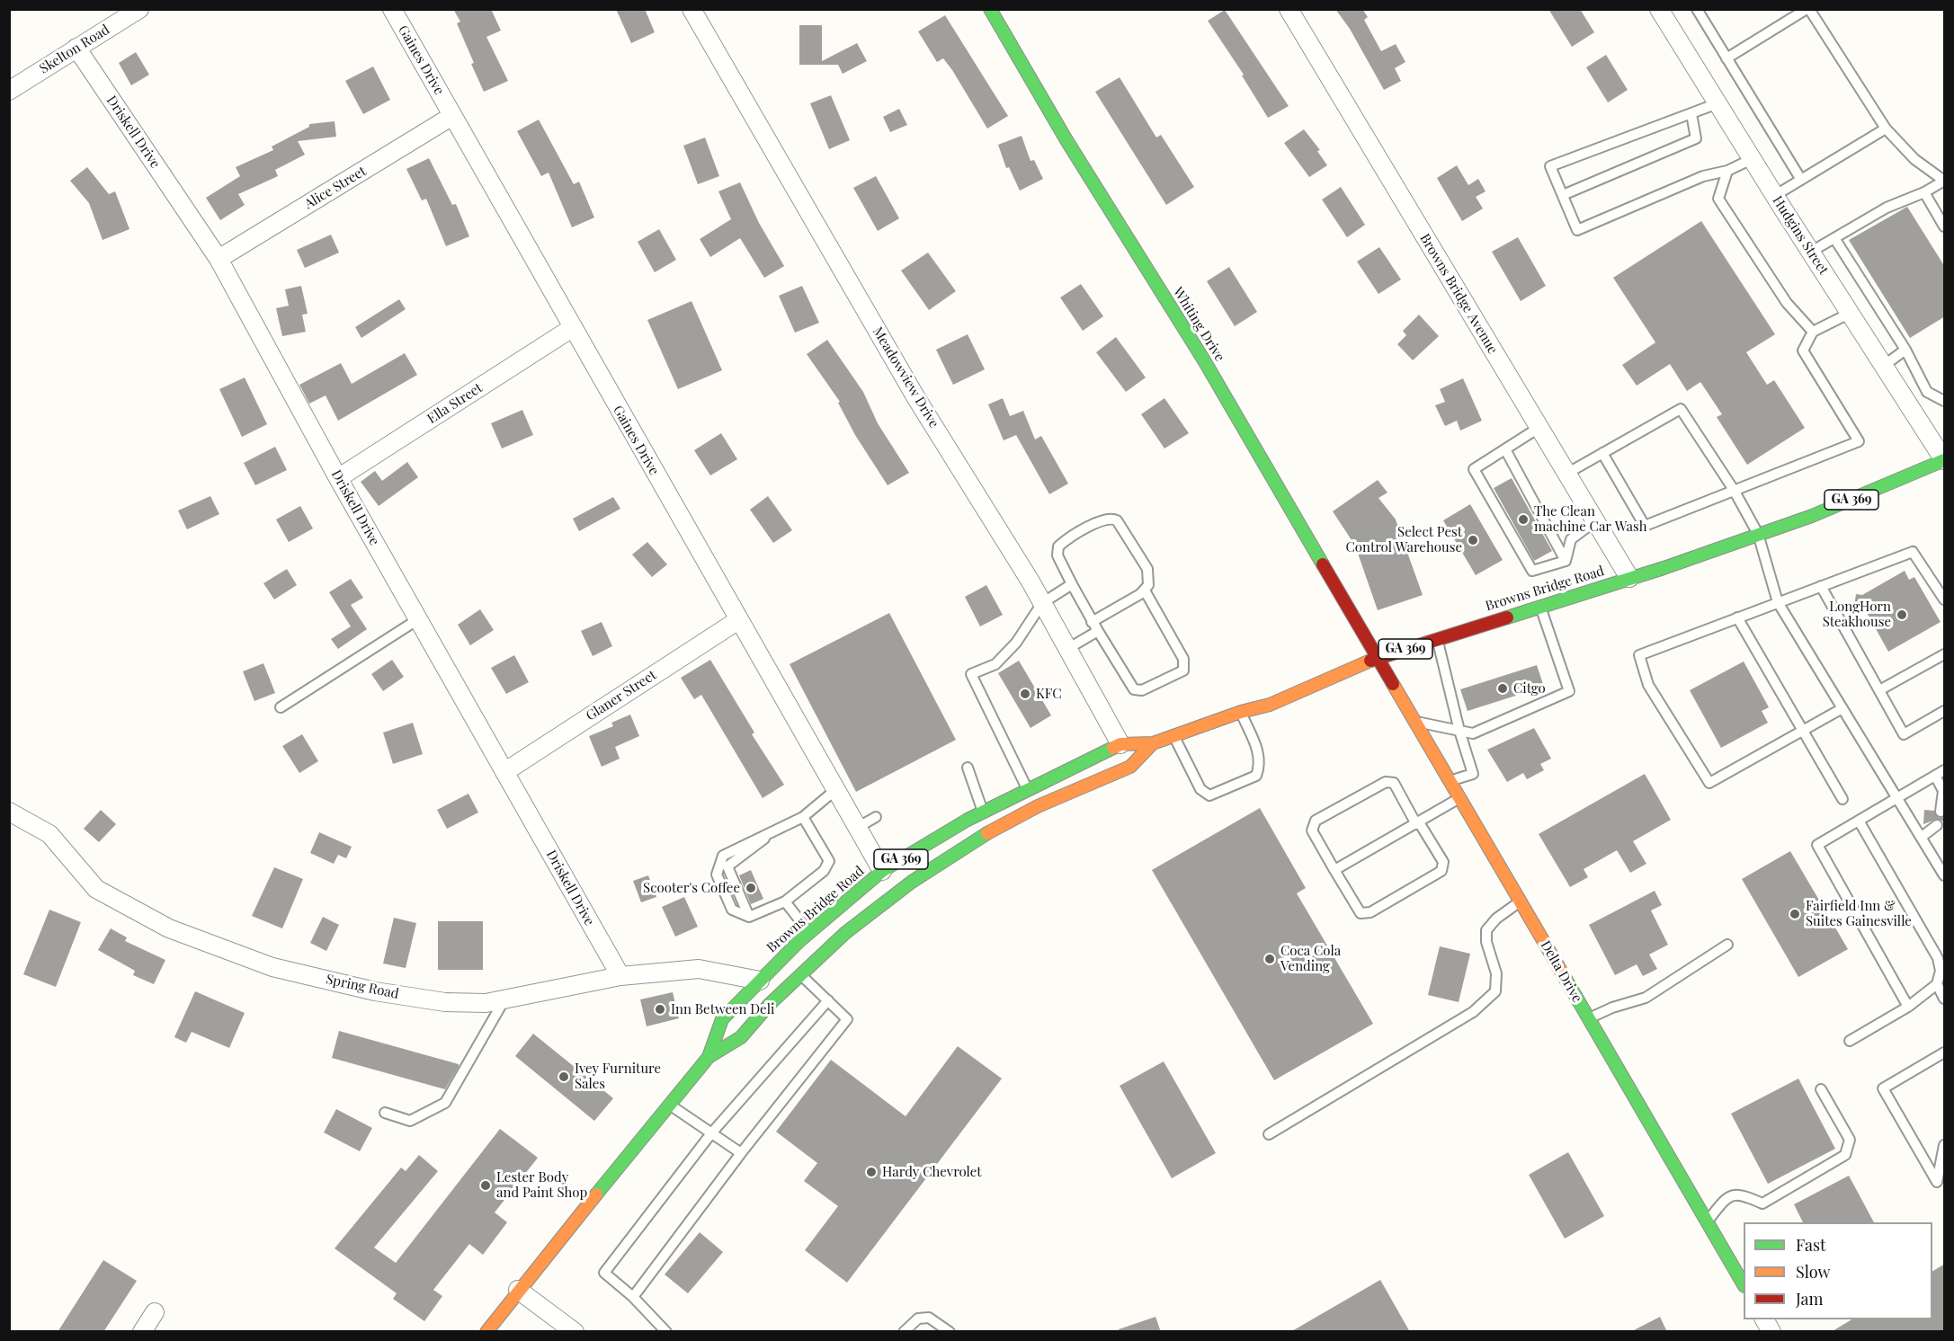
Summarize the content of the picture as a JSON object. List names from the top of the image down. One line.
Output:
{"streets":{"main road":["Whiting Drive","GA 369","Browns Bridge Road","Delta Drive"],"street":["Skelton Road","Gaines Drive","Driskell Drive","Alice Street","Hudgins Street","Browns Bridge Avenue","Meadowview Drive","Ella Street","Glaner Street","Spring Road"]},"crossings":[["Skelton Road","Driskell Drive"],["Gaines Drive","Alice Street"],["Gaines Drive","Ella Street"],["Gaines Drive","Browns Bridge Road"],["Gaines Drive","Glaner Street"],["Driskell Drive","Alice Street"],["Driskell Drive","Ella Street"],["Driskell Drive","Glaner Street"],["Driskell Drive","Spring Road"],["Hudgins Street","Browns Bridge Road"],["Browns Bridge Avenue","Browns Bridge Road"],["Whiting Drive","Browns Bridge Road"],["Whiting Drive","Delta Drive"],["Meadowview Drive","Browns Bridge Road"],["Browns Bridge Road","Delta Drive"],["Browns Bridge Road","Spring Road"]],"places":["The Clean machine Car Wash","Select Pest Control Warehouse","LongHorn Steakhouse","Citgo","KFC","Scooter's Coffee","Fairfield Inn & Suites Gainesville","Coca Cola Vending","Inn Between Deli","Ivey Furniture Sales","Hardy Chevrolet","Lester Body and Paint Shop"],"legend":["Fast","Slow","Jam"]}
